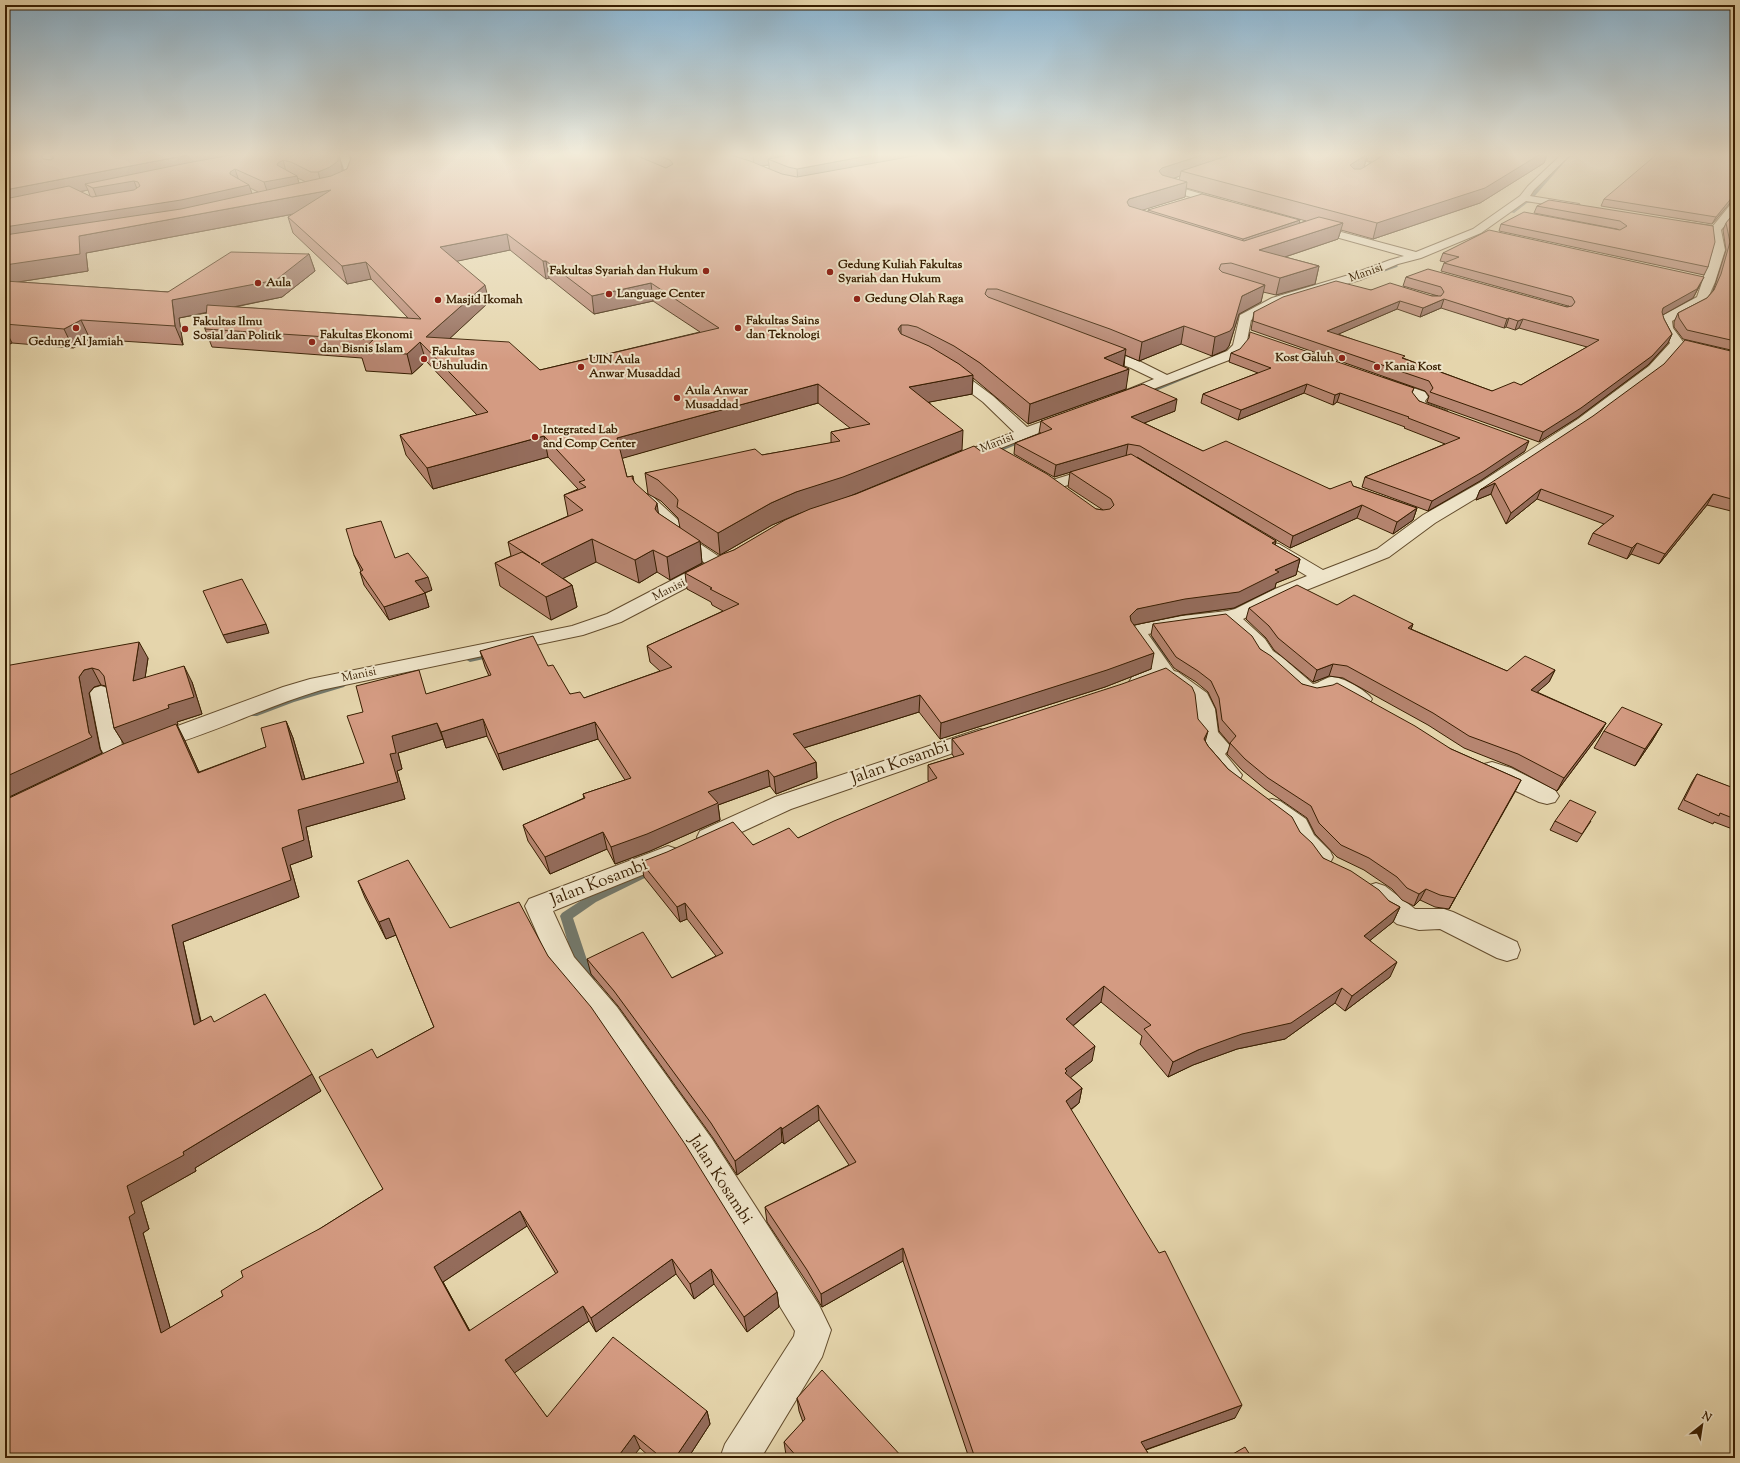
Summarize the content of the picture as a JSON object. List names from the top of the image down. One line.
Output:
{"streets":{"street":["Manisi","Jalan Kosambi"]},"places":["Fakultas Syariah dan Hukum","Gedung Kuliah Fakultas Syariah dan Hukum","Aula","Language Center","Gedung Olah Raga","Masjid Ikomah","Gedung Al Jamiah","Fakultas Sains dan Teknologi","Fakultas Ilmu Sosial dan Politik","Fakultas Ekonomi dan Bisnis Islam","Kost Galuh","Fakultas Ushuludin","UIN Aula Anwar Musaddad","Kania Kost","Aula Anwar Musaddad","Integrated Lab and Comp Center"],"north":"top right"}
